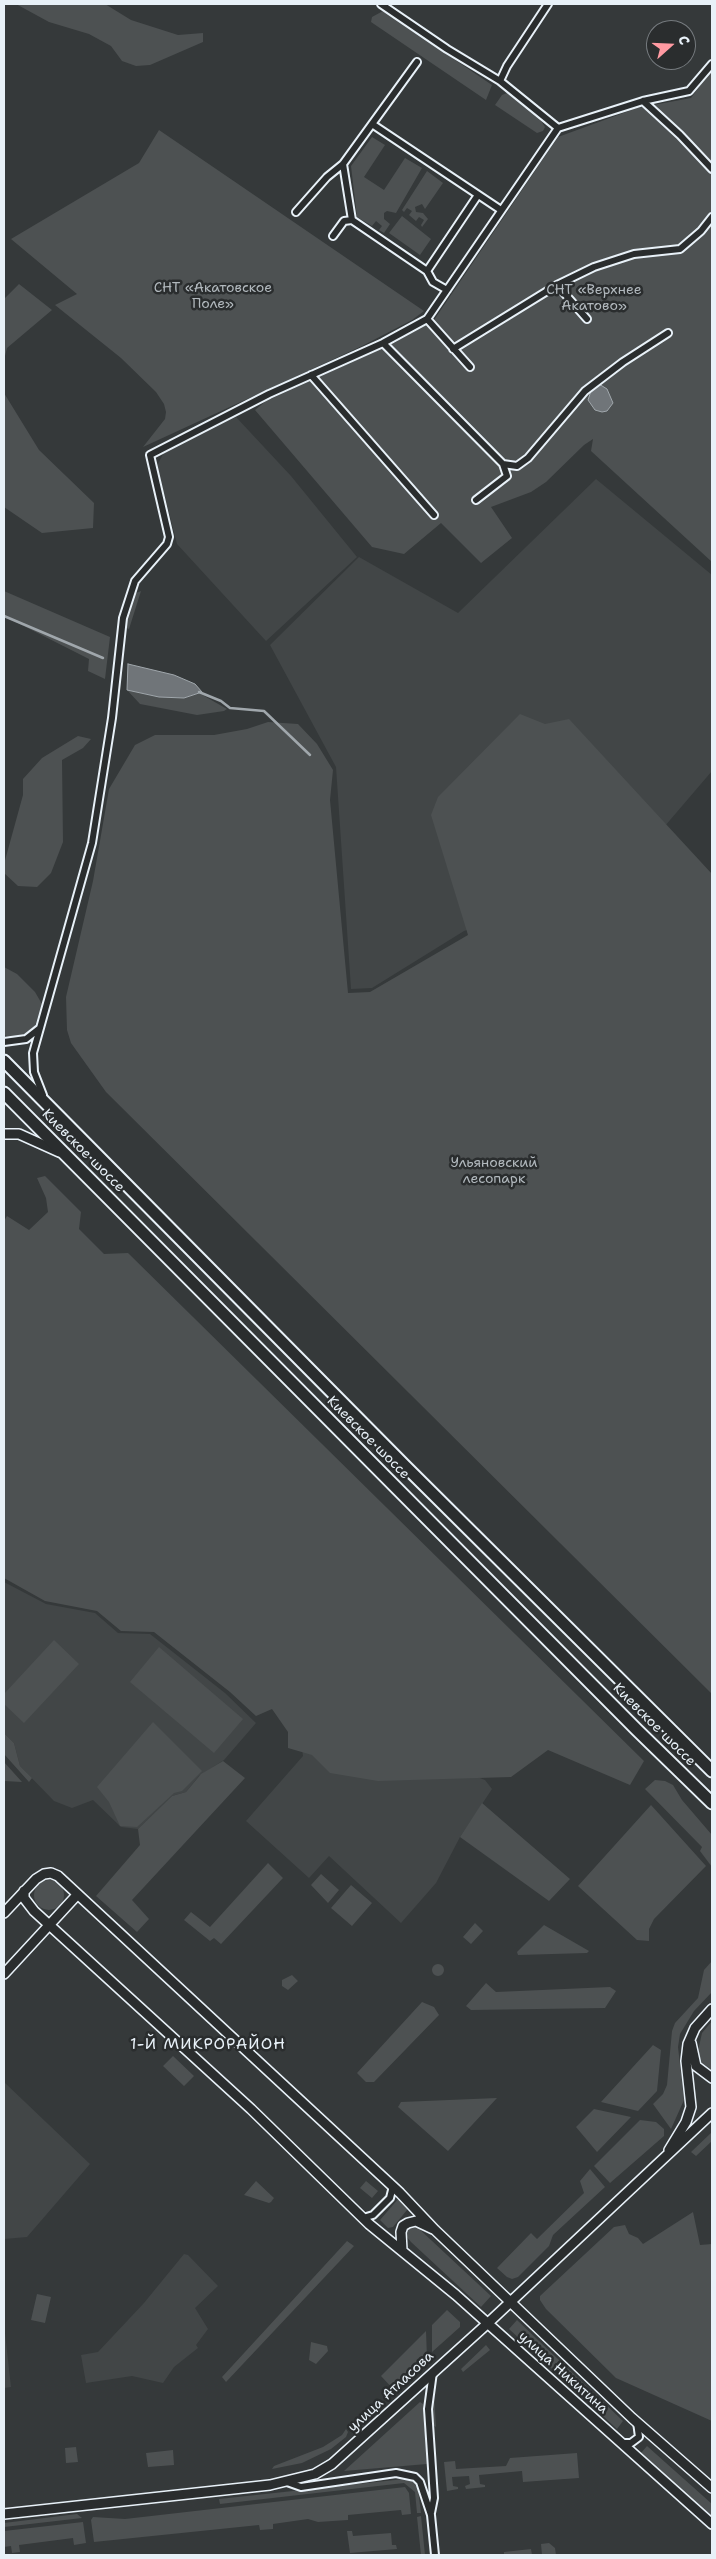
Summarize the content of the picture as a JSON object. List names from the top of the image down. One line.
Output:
{"streets":{"highway":["Киевское шоссе"],"street":["улица Никитина","улица Атласова"]},"crossings":[["улица Никитина","улица Атласова"]],"districts":["1-Й МИКРОРАЙОН"],"parks":["СНТ «Акатовское Поле»","СНТ «Верхнее Акатово»","Ульяновский лесопарк"],"north":"right"}
